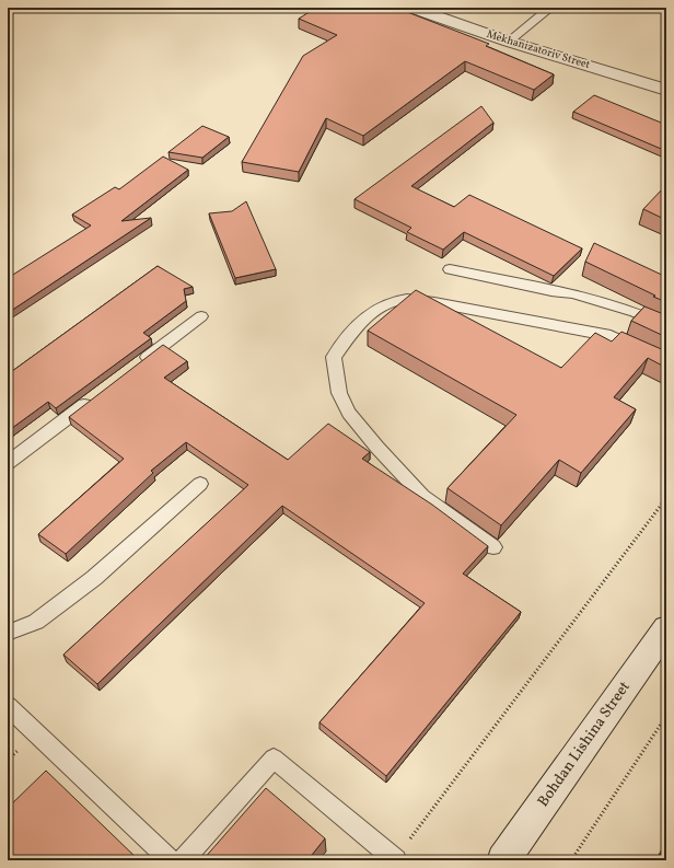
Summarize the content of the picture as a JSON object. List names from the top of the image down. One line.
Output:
{"streets":{"street":["Mekhanizatoriv Street","Bohdan Lishina Street"]}}
